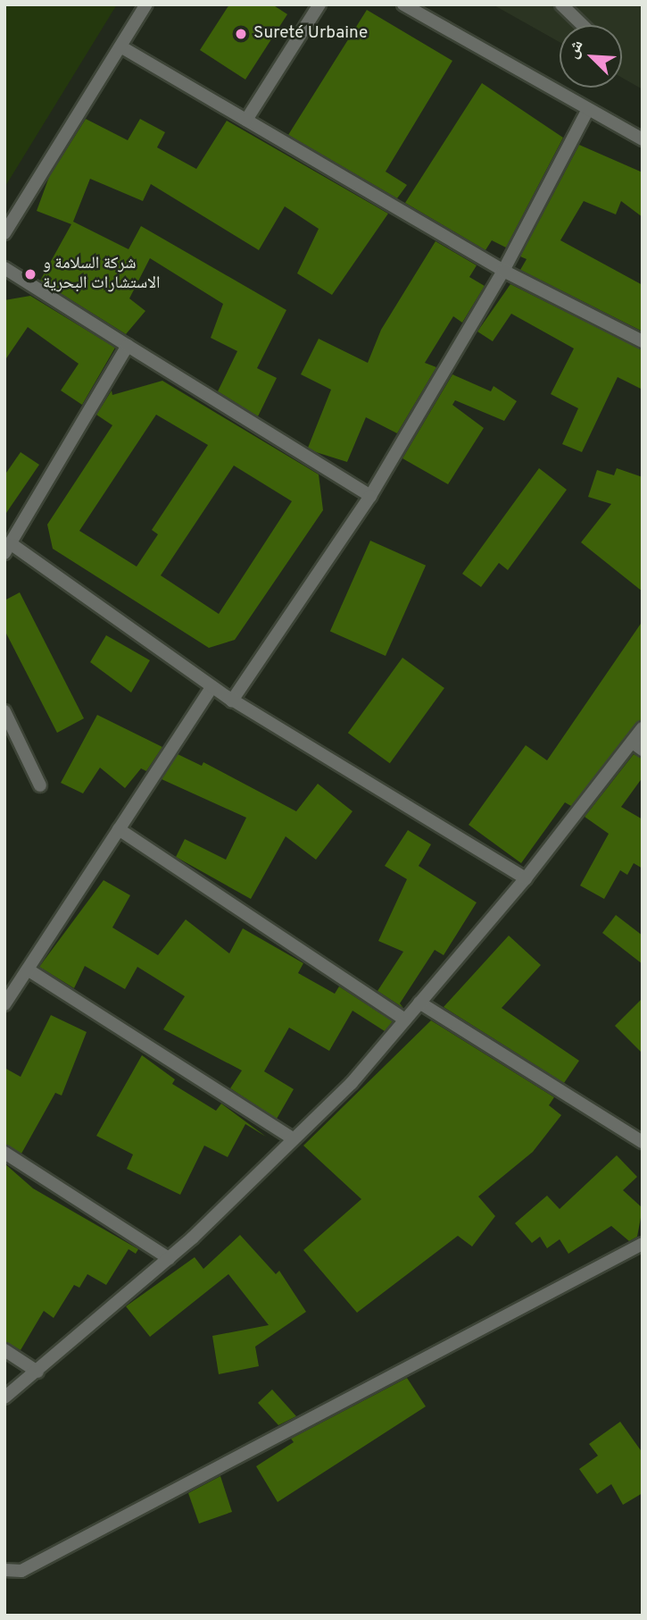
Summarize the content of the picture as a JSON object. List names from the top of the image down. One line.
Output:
{"places":["Sureté Urbaine","شركة السلامة و الاستشارات البحرية"],"north":"top left"}
